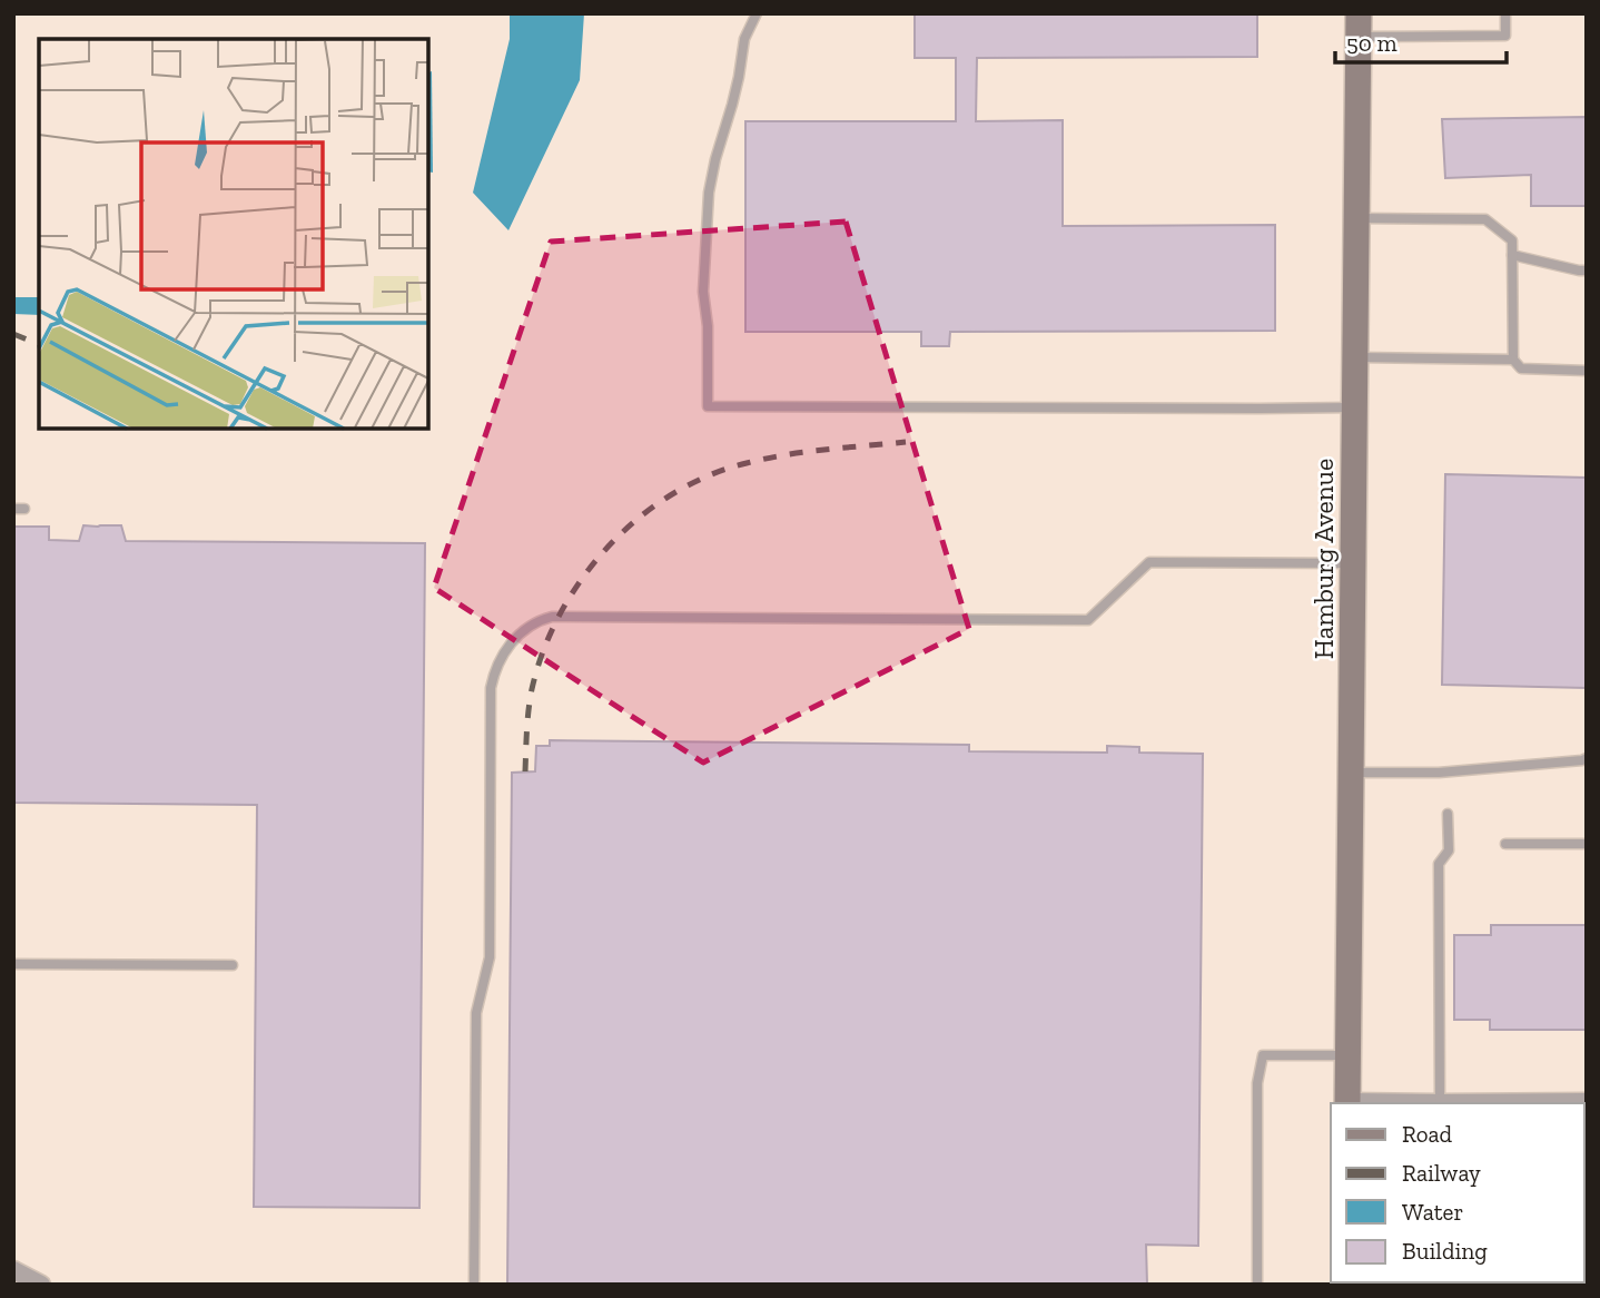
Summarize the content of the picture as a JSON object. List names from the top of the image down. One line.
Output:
{"streets":{"street":["Hamburg Avenue"]},"legend":["Road","Railway","Water","Building"],"scale_bar":"50 m"}
